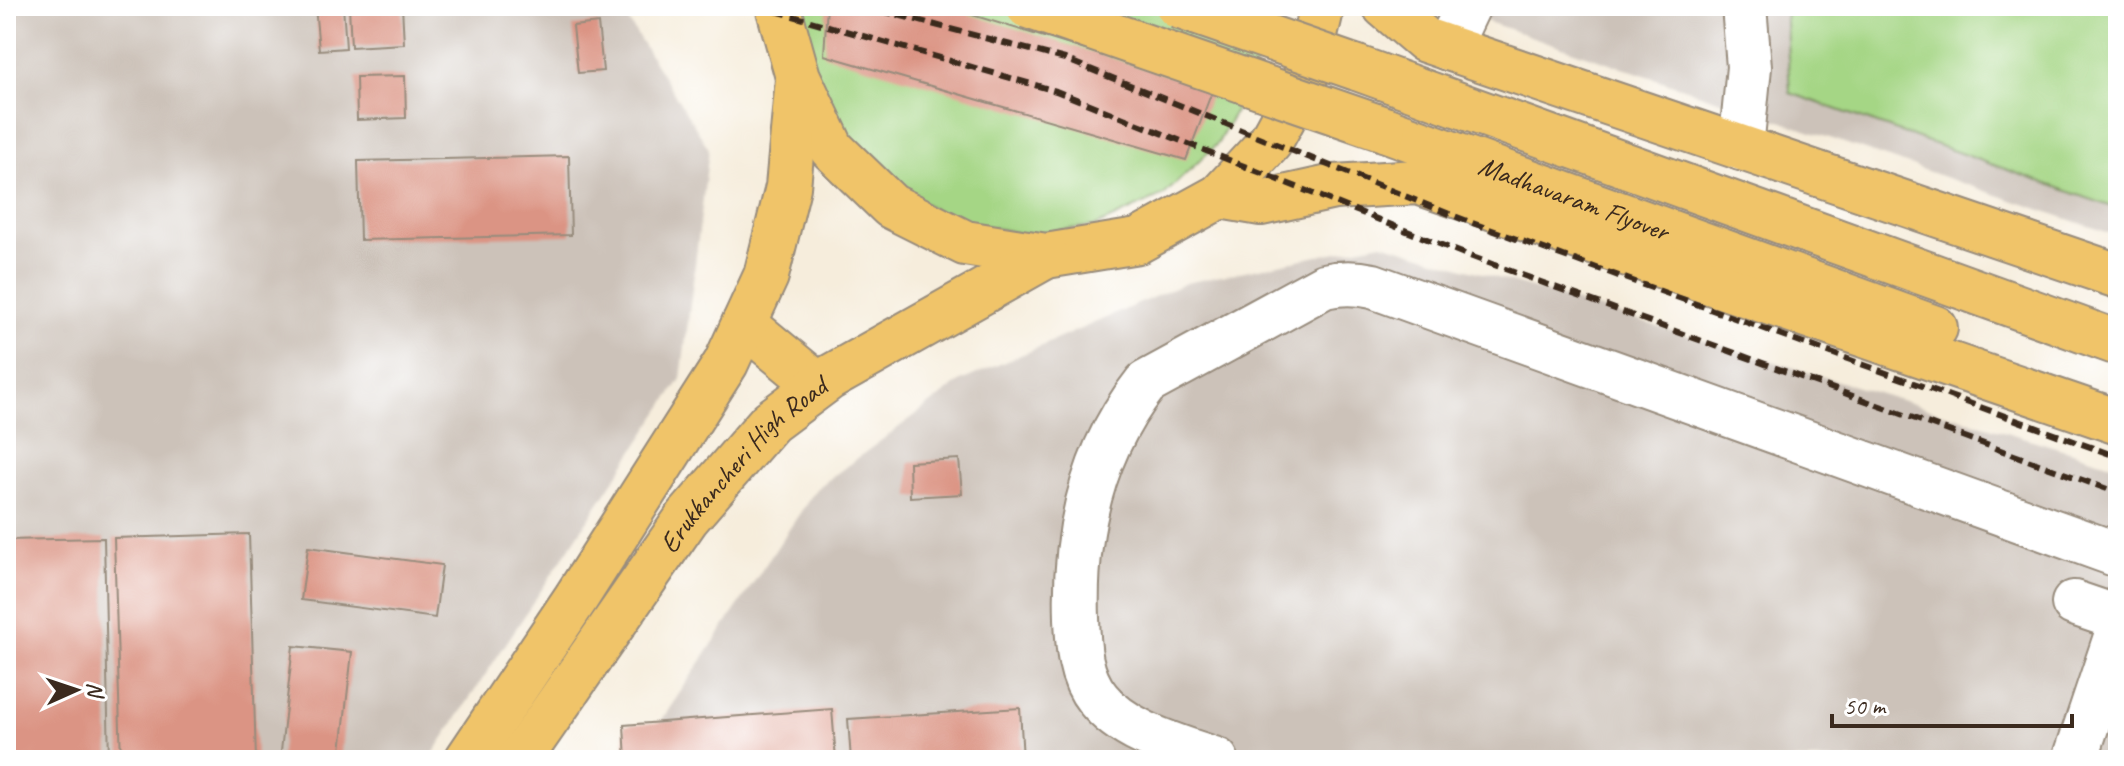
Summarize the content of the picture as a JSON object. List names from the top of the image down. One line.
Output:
{"streets":{"main road":["Madhavaram Flyover","Erukkancheri High Road"]},"scale_bar":"50 m","north":"right"}
